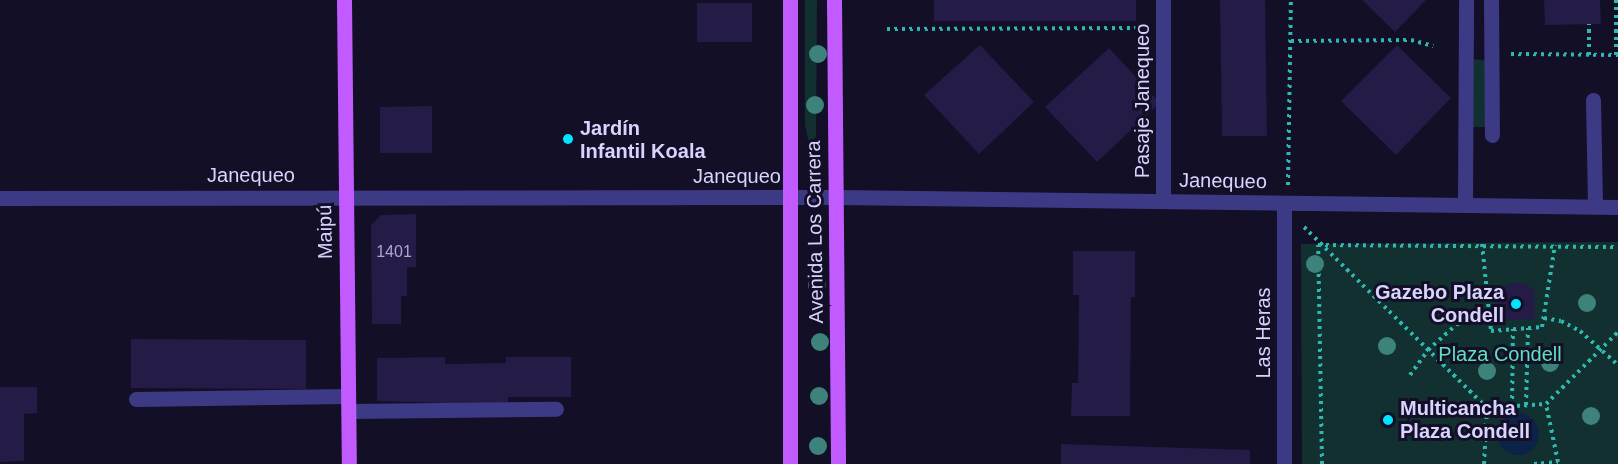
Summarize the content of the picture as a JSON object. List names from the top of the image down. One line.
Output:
{"streets":{"main road":["Maipú","Avenida Los Carrera"],"street":["Pasaje Janequeo","Janequeo","Las Heras"]},"crossings":[["Pasaje Janequeo","Janequeo"],["Janequeo","Maipú"],["Janequeo","Avenida Los Carrera"],["Janequeo","Las Heras"]],"parks":["Plaza Condell"],"places":["Jardín Infantil Koala","Gazebo Plaza Condell","Multicancha Plaza Condell"],"house_numbers":["1401"]}
